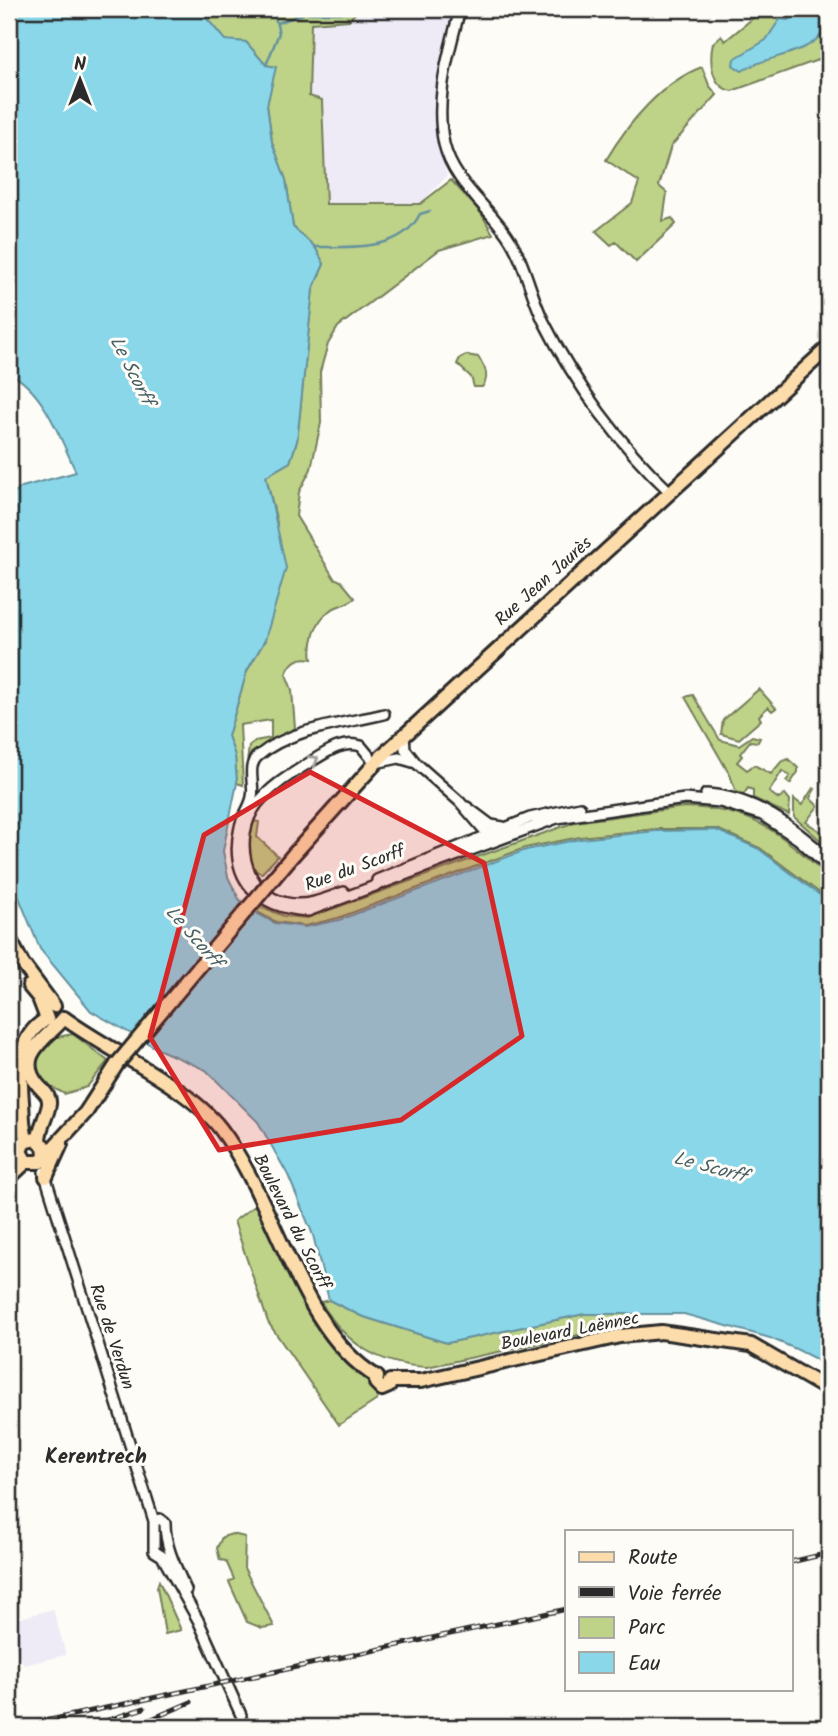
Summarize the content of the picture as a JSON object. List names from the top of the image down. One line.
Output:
{"streets":{"main road":["Rue Jean Jaurès","Boulevard du Scorff","Boulevard Laënnec"],"street":["Rue du Scorff","Rue de Verdun"]},"crossings":[["Rue Jean Jaurès","Rue du Scorff"],["Boulevard du Scorff","Boulevard Laënnec"]],"districts":["Kerentrech"],"water":["Le Scorff"],"legend":["Route","Voie ferrée","Parc","Eau"],"north":"top"}
